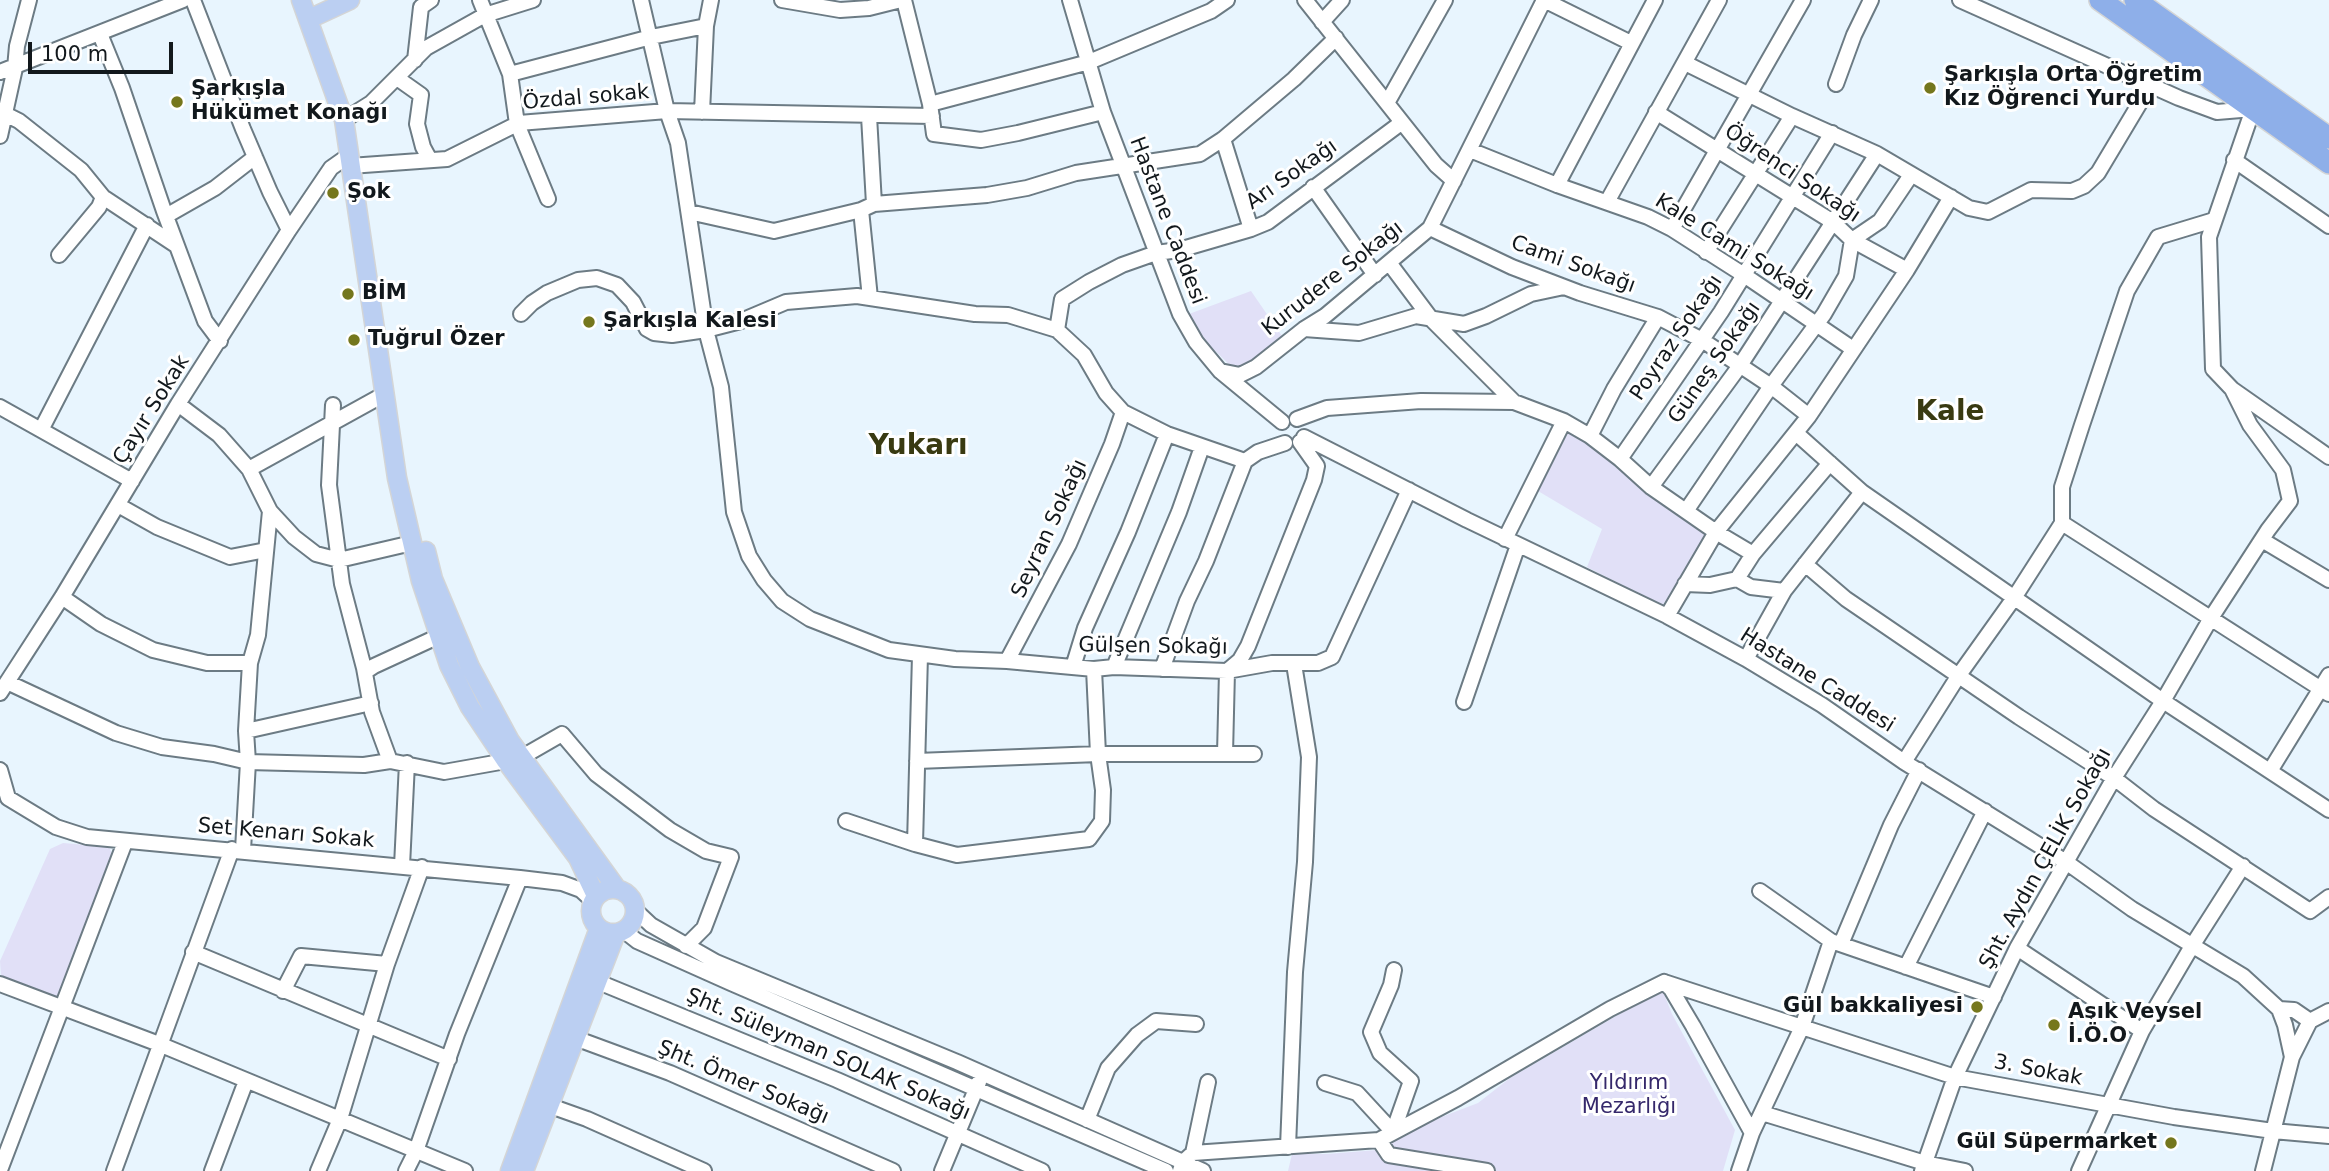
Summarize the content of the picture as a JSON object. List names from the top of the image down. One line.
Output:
{"streets":{"street":["Özdal sokak","Öğrenci Sokağı","Arı Sokağı","Hastane Caddesi","Kale Cami Sokağı","Cami Sokağı","Kurudere Sokağı","Poyraz Sokağı","Güneş Sokağı","Çayır Sokak","Seyran Sokağı","Gülşen Sokağı","Set Kenarı Sokak","Şht. Aydın ÇELİK Sokağı","Şht. Süleyman SOLAK Sokağı","3. Sokak","Şht. Ömer Sokağı"]},"crossings":[["Özdal sokak","Hastane Caddesi"],["Özdal sokak","Çayır Sokak"],["Özdal sokak","Gülşen Sokağı"],["Öğrenci Sokağı","Poyraz Sokağı"],["Öğrenci Sokağı","Güneş Sokağı"],["Arı Sokağı","Hastane Caddesi"],["Hastane Caddesi","Kurudere Sokağı"],["Hastane Caddesi","Gülşen Sokağı"],["Hastane Caddesi","Şht. Aydın ÇELİK Sokağı"],["Kale Cami Sokağı","Kurudere Sokağı"],["Kale Cami Sokağı","Poyraz Sokağı"],["Kale Cami Sokağı","Güneş Sokağı"],["Cami Sokağı","Kurudere Sokağı"],["Cami Sokağı","Poyraz Sokağı"],["Cami Sokağı","Güneş Sokağı"],["Seyran Sokağı","Gülşen Sokağı"],["Şht. Aydın ÇELİK Sokağı","3. Sokak"]],"districts":["Kale","Yukarı"],"parks":["Yıldırım Mezarlığı"],"places":["Şarkışla Orta Öğretim Kız Öğrenci Yurdu","Şarkışla Hükümet Konağı","Şok","BİM","Şarkışla Kalesi","Tuğrul Özer","Gül bakkaliyesi","Aşık Veysel İ.Ö.O","Gül Süpermarket"],"scale_bar":"100 m"}
